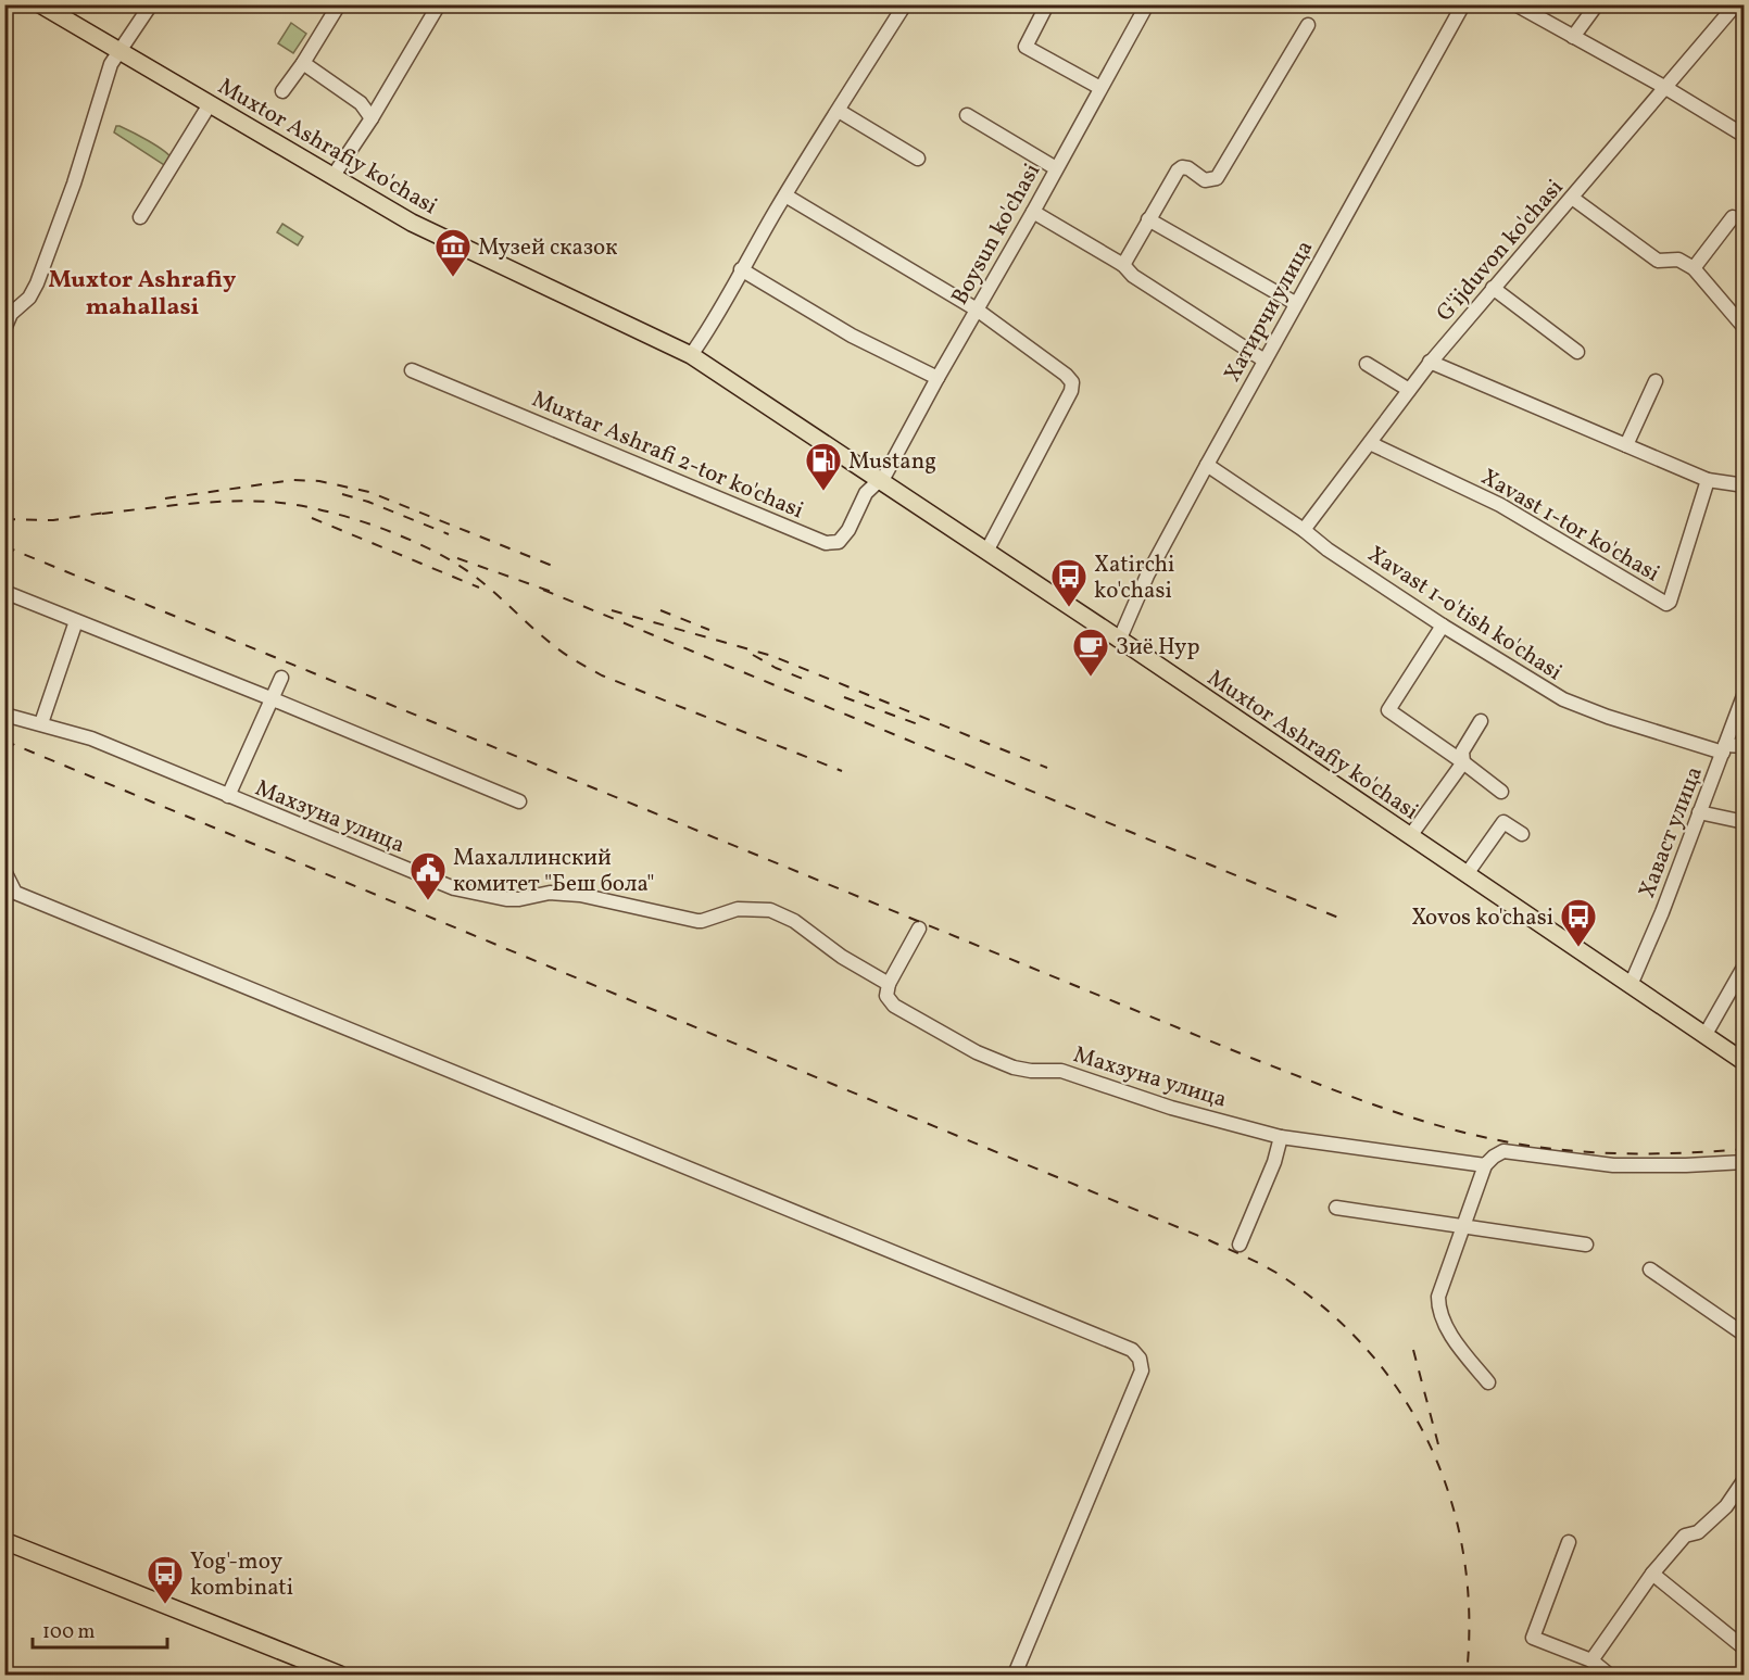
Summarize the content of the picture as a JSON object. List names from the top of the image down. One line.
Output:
{"streets":{"main road":["Muxtor Ashrafiy ko'chasi"],"street":["Boysun ko'chasi","G'ijduvon ko'chasi","Хатирчи улица","Muxtar Ashrafi 2-tor ko'chasi","Xavast 1-tor ko'chasi","Xavast 1-o'tish ko'chasi","Махзуна улица","Хаваст улица"]},"crossings":[["Muxtor Ashrafiy ko'chasi","Boysun ko'chasi"],["Muxtor Ashrafiy ko'chasi","Хатирчи улица"],["Muxtor Ashrafiy ko'chasi","Muxtar Ashrafi 2-tor ko'chasi"],["Muxtor Ashrafiy ko'chasi","Хаваст улица"],["Boysun ko'chasi","Muxtar Ashrafi 2-tor ko'chasi"],["G'ijduvon ko'chasi","Xavast 1-tor ko'chasi"],["G'ijduvon ko'chasi","Xavast 1-o'tish ko'chasi"],["Хатирчи улица","Xavast 1-o'tish ko'chasi"],["Xavast 1-o'tish ko'chasi","Хаваст улица"]],"districts":["Muxtor Ashrafiy mahallasi"],"places":{"museum":["Музей сказок"],"fuel station":["Mustang"],"bus stop":["Xatirchi ko'chasi","Xovos ko'chasi","Yog'-moy kombinati"],"cafe":["Зиё Нур"],"public building":["Махаллинский комитет \"Беш бола\""]},"scale_bar":"100 m"}
